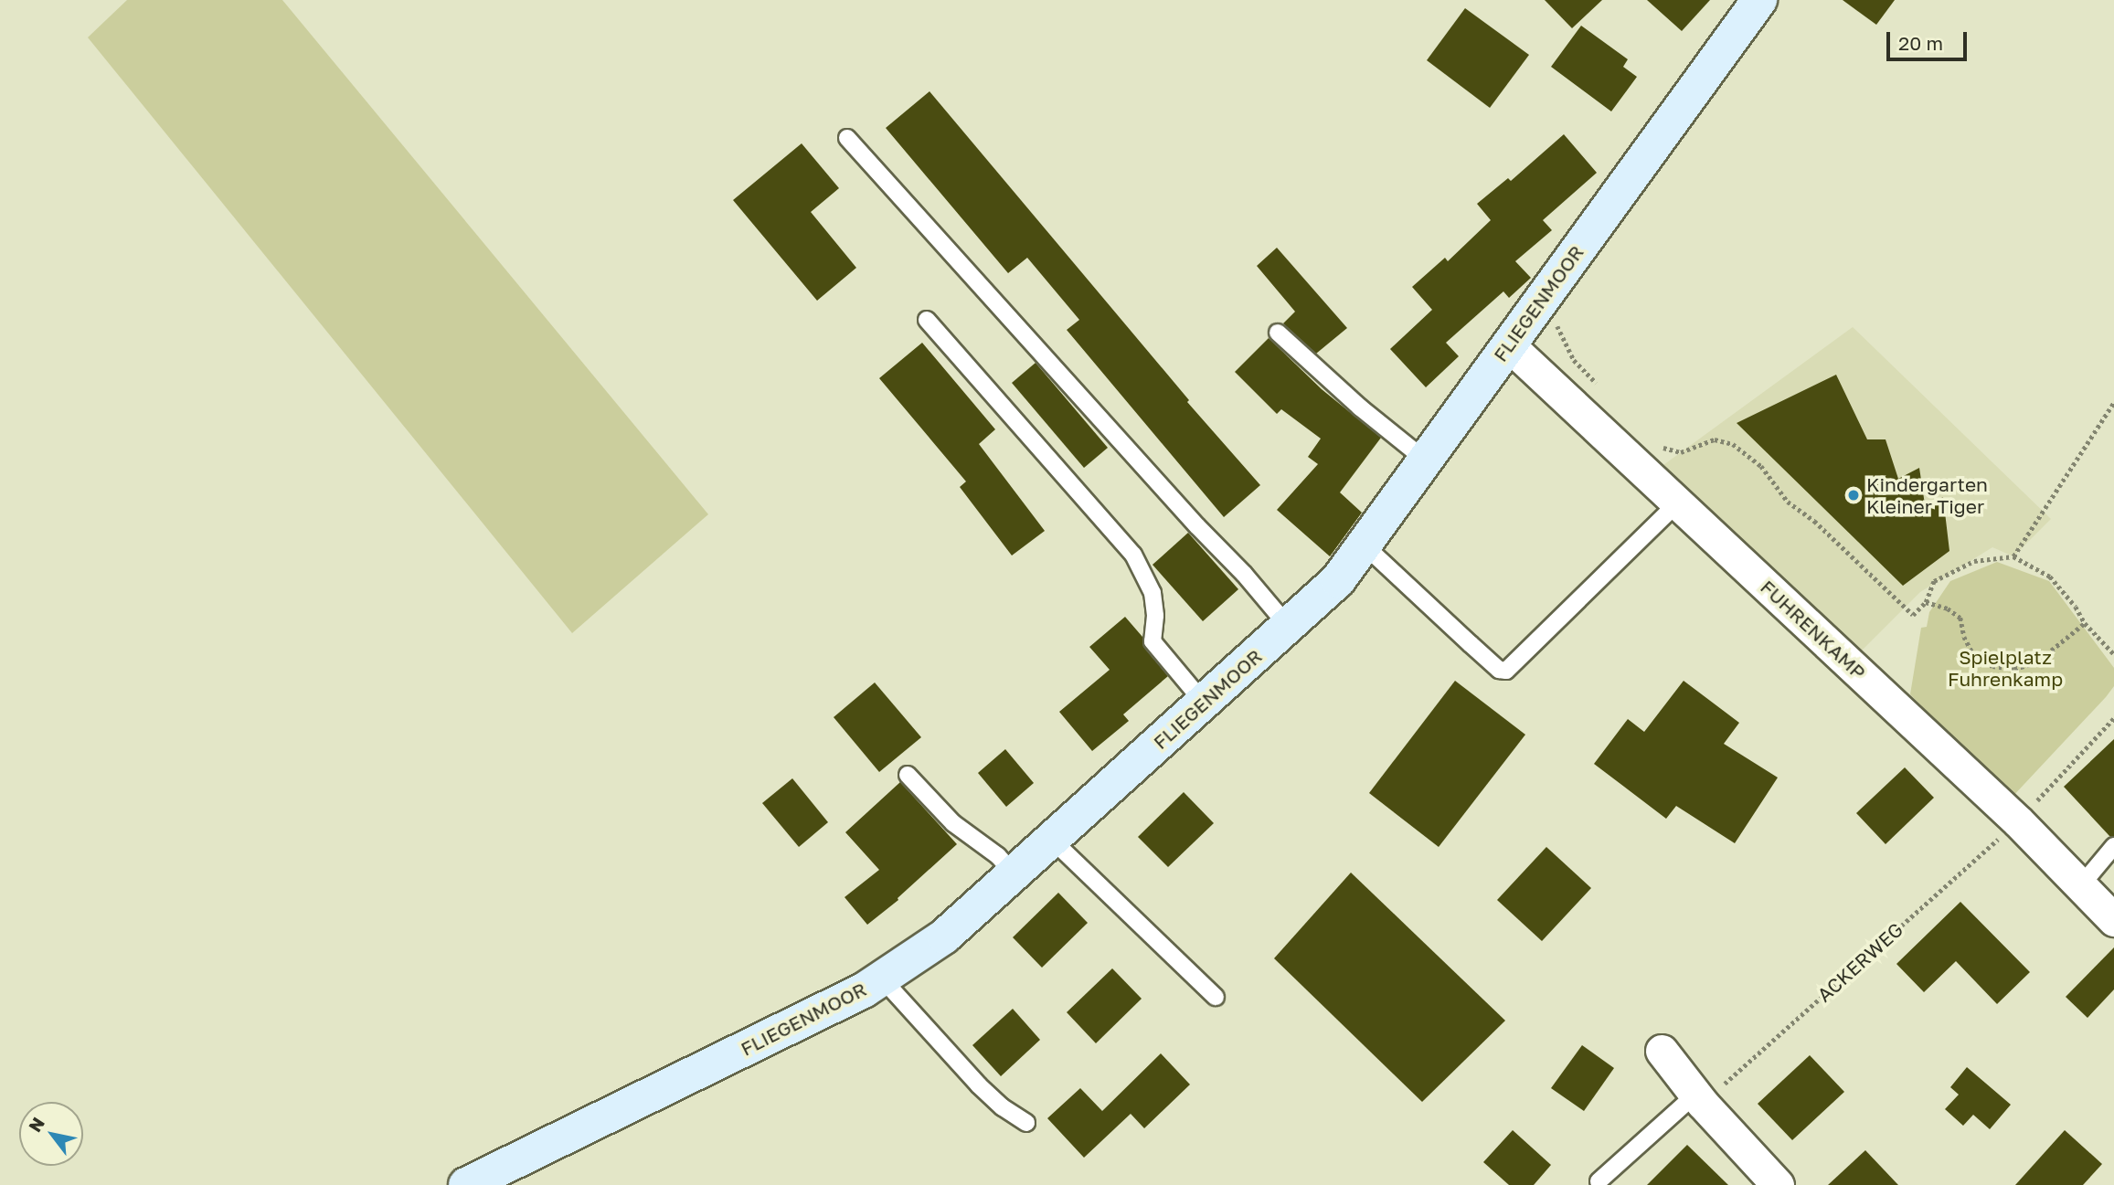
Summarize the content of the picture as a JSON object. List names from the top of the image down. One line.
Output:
{"streets":{"street":["FLIEGENMOOR","FUHRENKAMP"],"path":["ACKERWEG"]},"crossings":[["FLIEGENMOOR","FUHRENKAMP"],["FUHRENKAMP","ACKERWEG"]],"parks":["Spielplatz Fuhrenkamp"],"places":["Kindergarten Kleiner Tiger"],"scale_bar":"20 m","north":"top left"}
